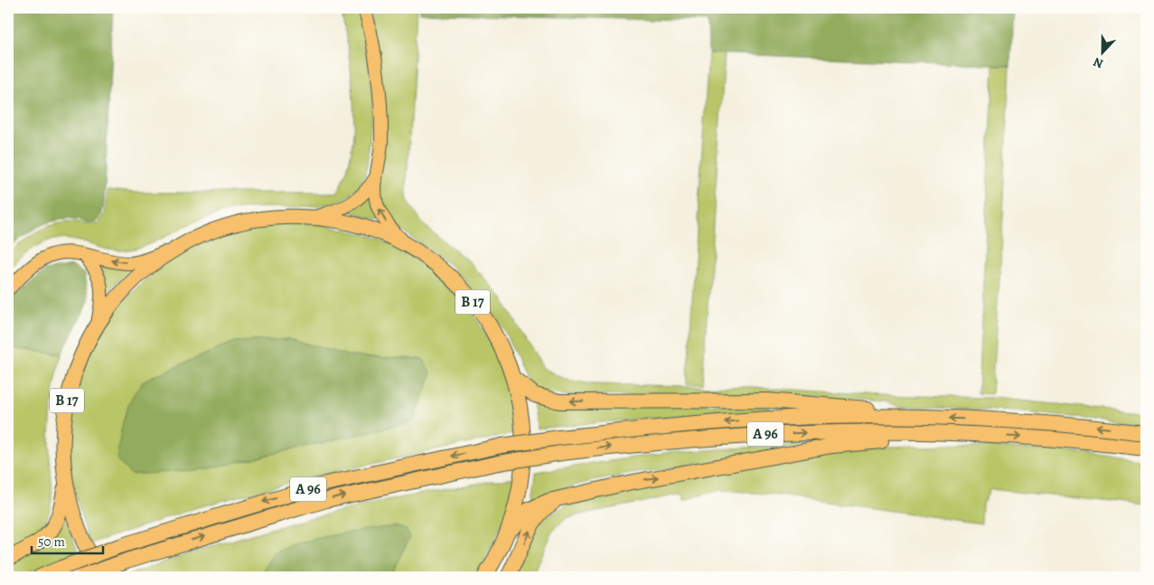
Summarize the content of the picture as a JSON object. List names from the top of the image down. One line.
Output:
{"streets":{"highway":["B 17","A 96"]},"scale_bar":"50 m","north":"bottom"}
